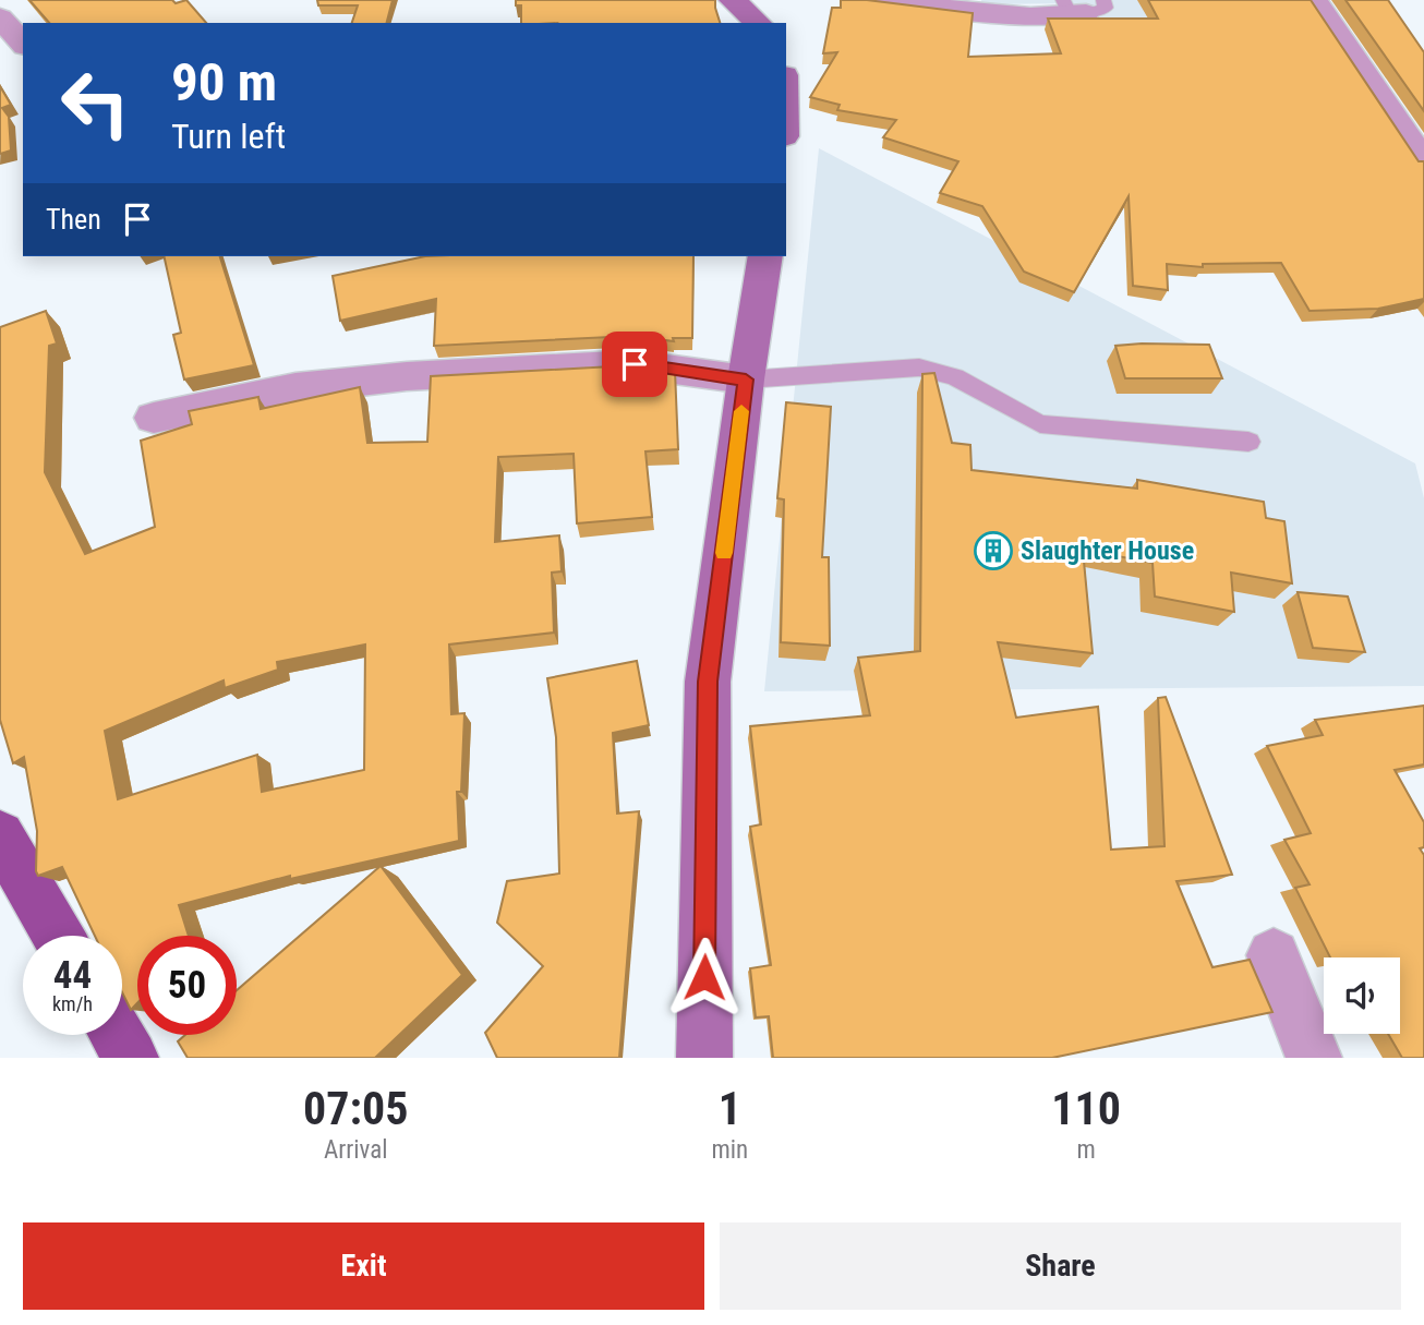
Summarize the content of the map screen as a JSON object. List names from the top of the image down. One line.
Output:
{"places":{"building":["Slaughter House"]},"page":{"turn":["90 m","Turn left"],"then":"Then","speed":"44 km/h","limit":"50","eta":["07:05","Arrival","1","min","110","m"],"buttons":["Exit","Share"]}}
